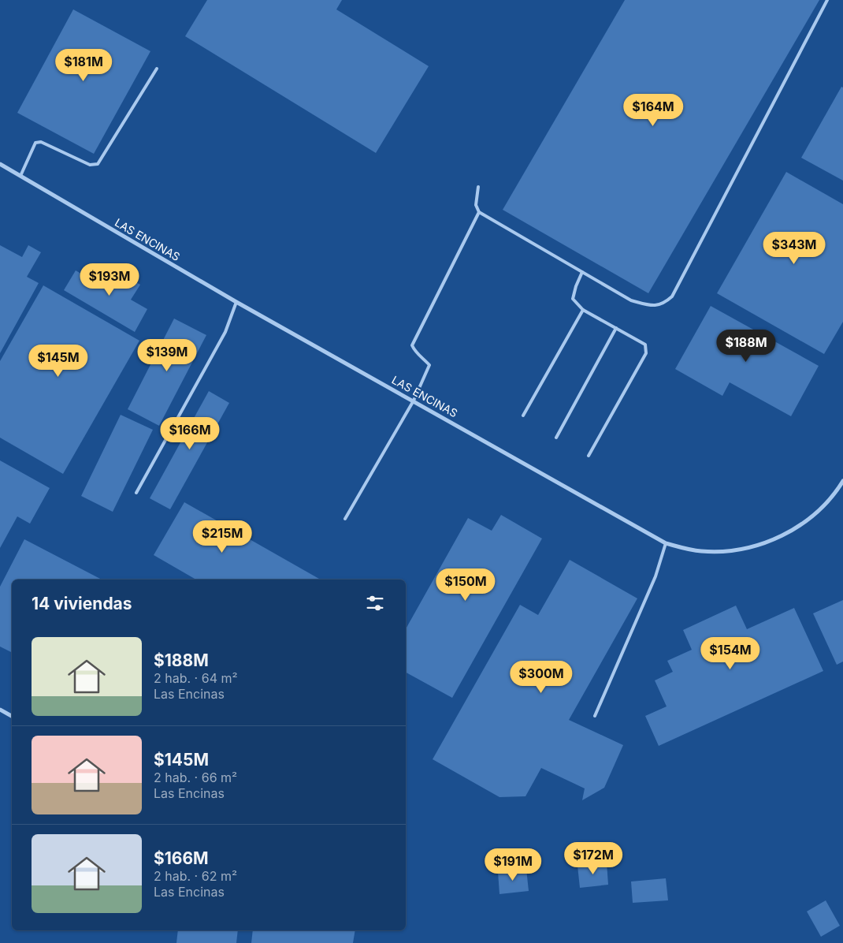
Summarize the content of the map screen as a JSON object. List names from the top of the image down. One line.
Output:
{"streets":{"street":["LAS ENCINAS"]},"page":{"price":["$181M","$164M","$343M","$193M","$188M","$139M","$145M","$166M","$215M","$150M","$154M","$300M","$172M","$191M"],"heading":"14 viviendas","list":[{"name":"$188M","note":"2 hab. · 64 m² · Las Encinas"},{"name":"$145M","note":"2 hab. · 66 m² · Las Encinas"},{"name":"$166M","note":"2 hab. · 62 m² · Las Encinas"}]}}
